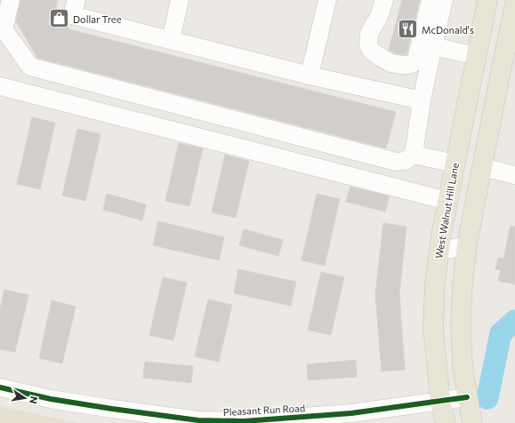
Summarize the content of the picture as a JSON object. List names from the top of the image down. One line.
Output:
{"streets":{"main road":["West Walnut Hill Lane"],"street":["Pleasant Run Road"]},"crossings":[["West Walnut Hill Lane","Pleasant Run Road"]],"places":{"shop":["Dollar Tree"],"restaurant":["McDonald's"]},"north":"right"}
